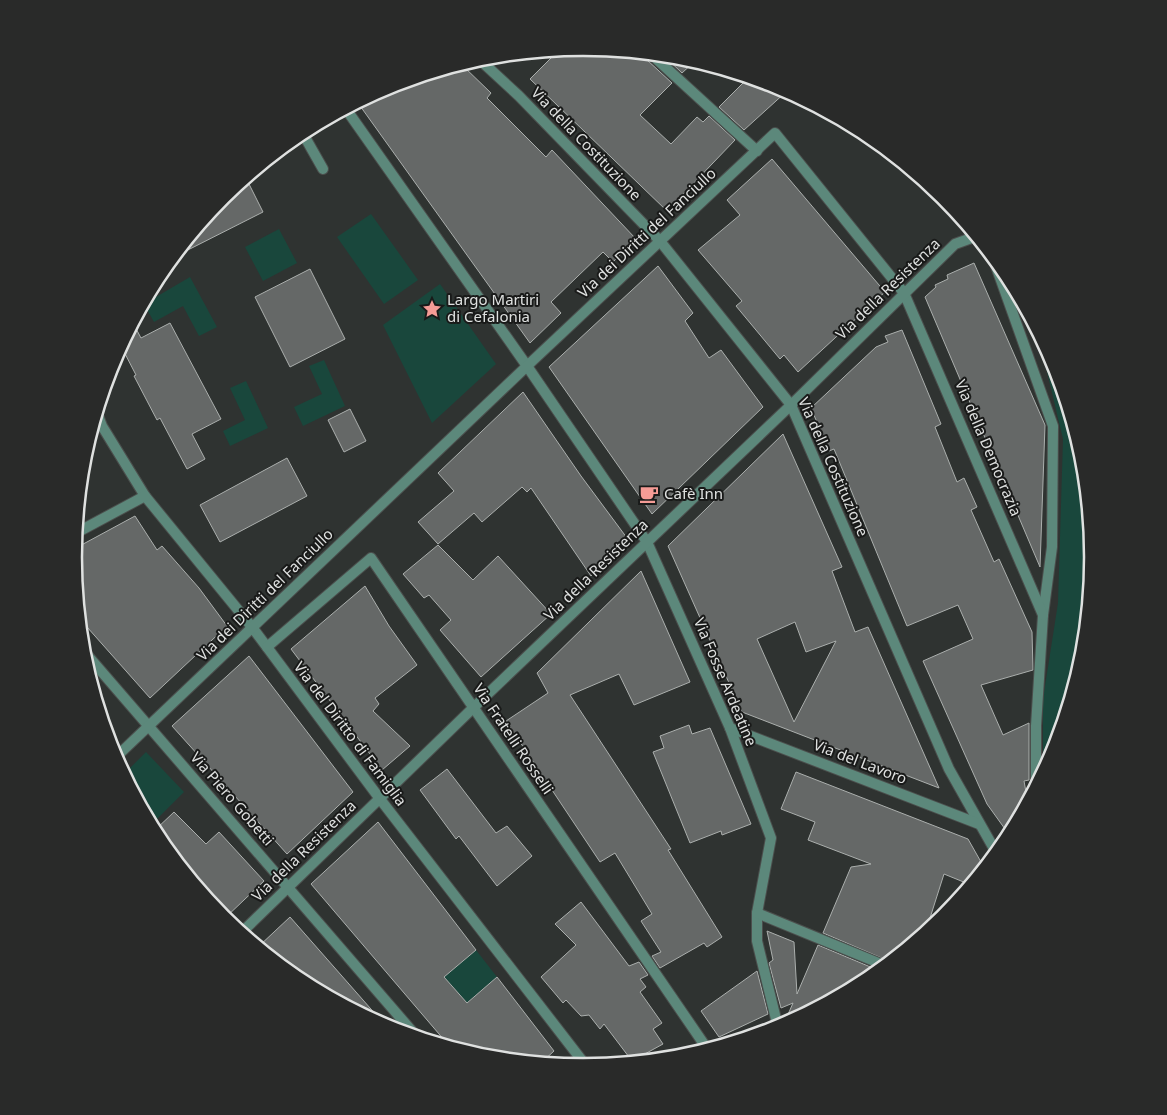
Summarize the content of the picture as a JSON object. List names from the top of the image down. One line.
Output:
{"streets":{"street":["Via della Costituzione","Via dei Diritti del Fanciullo","Via della Resistenza","Via della Democrazia","Via Fosse Ardeatine","Via del Diritto di Famiglia","Via Fratelli Rosselli","Via del Lavoro","Via Piero Gobetti"]},"crossings":[["Via della Costituzione","Via dei Diritti del Fanciullo"],["Via della Costituzione","Via della Resistenza"],["Via della Costituzione","Via del Lavoro"],["Via dei Diritti del Fanciullo","Via della Democrazia"],["Via dei Diritti del Fanciullo","Via Fosse Ardeatine"],["Via dei Diritti del Fanciullo","Via del Diritto di Famiglia"],["Via dei Diritti del Fanciullo","Via Piero Gobetti"],["Via della Resistenza","Via della Democrazia"],["Via della Resistenza","Via Fosse Ardeatine"],["Via della Resistenza","Via del Diritto di Famiglia"],["Via della Resistenza","Via Fratelli Rosselli"],["Via della Resistenza","Via Piero Gobetti"],["Via Fosse Ardeatine","Via del Lavoro"],["Via del Diritto di Famiglia","Via Fratelli Rosselli"]],"places":{"place":["Largo Martiri di Cefalonia"],"cafe":["Cafè Inn"]}}
